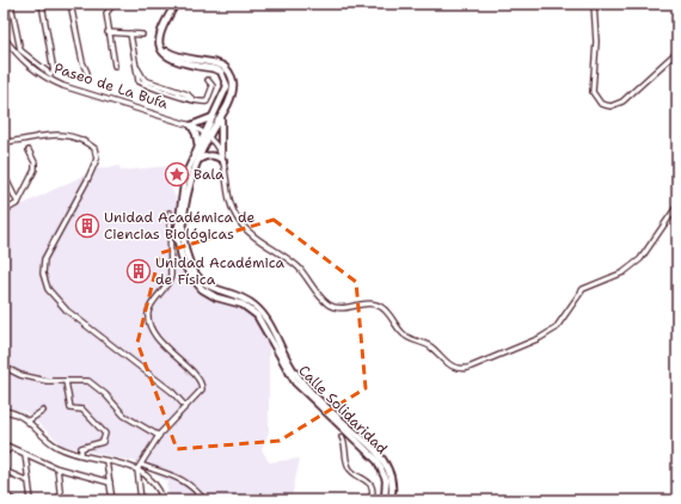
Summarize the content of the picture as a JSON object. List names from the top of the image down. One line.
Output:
{"streets":{"main road":["Calle Solidaridad"],"street":["Paseo de La Bufa"]},"crossings":[["Paseo de La Bufa","Calle Solidaridad"]],"places":{"place":["Bala"],"building":["Unidad Académica de Ciencias Biológicas","Unidad Académica de Física"]}}
